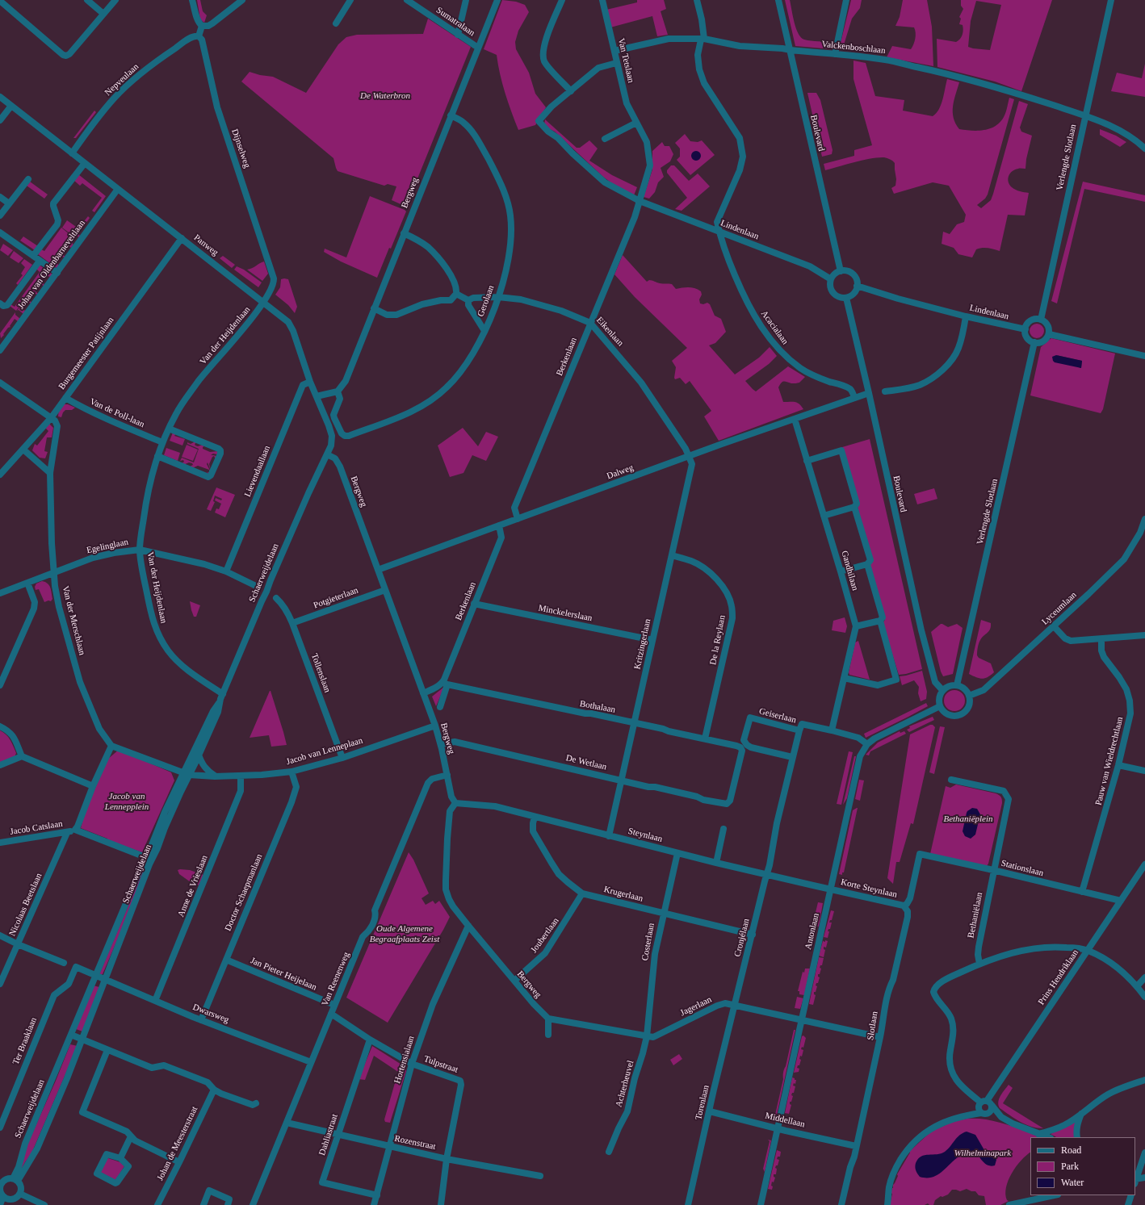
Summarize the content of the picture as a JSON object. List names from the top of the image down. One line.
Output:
{"streets":{"street":["Sumatralaan","Valckenboschlaan","Van Tetslaan","Nepveulaan","Boulevard","Dijnselweg","Verlengde Slotlaan","Bergweg","Lindenlaan","Panweg","Johan van Oldenbarneveltlaan","Gerolaan","Acacialaan","Eikenlaan","Van der Heijdenlaan","Burgemeester Patijnlaan","Berkenlaan","Van de Poll-laan","Lievendaallaan","Dalweg","Egelinglaan","Gandhilaan","Schaerweijdelaan","Potgieterlaan","Lyceumlaan","Minckelerslaan","Van der Merschlaan","De la Reylaan","Kritzingerlaan","Tollenslaan","Bothalaan","Geiserlaan","Jacob van Lenneplaan","Pauw van Wieldrechtlaan","De Wetlaan","Jacob Catslaan","Steynlaan","Stationslaan","Anne de Vrieslaan","Korte Steynlaan","Doctor Schaepmanlaan","Krugerlaan","Nicolaas Beetslaan","Bethaniëlaan","Antonlaan","Joubertlaan","Cronjélaan","Costerlaan","Jan Pieter Heijelaan","Prins Hendriklaan","Van Reenenweg","Jagerlaan","Dwarsweg","Slotlaan","Ter Braaklaan","Hortensialaan","Tulpstraat","Achterheuvel","Torenlaan","Middellaan","Dahliastraat","Rozenstraat","Johan de Meesterstraat"]},"crossings":[["Sumatralaan","Bergweg"],["Valckenboschlaan","Van Tetslaan"],["Valckenboschlaan","Boulevard"],["Valckenboschlaan","Verlengde Slotlaan"],["Valckenboschlaan","Acacialaan"],["Van Tetslaan","Lindenlaan"],["Van Tetslaan","Berkenlaan"],["Nepveulaan","Dijnselweg"],["Nepveulaan","Panweg"],["Boulevard","Verlengde Slotlaan"],["Boulevard","Lindenlaan"],["Boulevard","Dalweg"],["Boulevard","Lyceumlaan"],["Boulevard","Antonlaan"],["Dijnselweg","Panweg"],["Dijnselweg","Van der Heijdenlaan"],["Verlengde Slotlaan","Lindenlaan"],["Verlengde Slotlaan","Lyceumlaan"],["Verlengde Slotlaan","Antonlaan"],["Bergweg","Panweg"],["Bergweg","Gerolaan"],["Bergweg","Dalweg"],["Bergweg","Schaerweijdelaan"],["Bergweg","Potgieterlaan"],["Bergweg","Jacob van Lenneplaan"],["Bergweg","De Wetlaan"],["Bergweg","Steynlaan"],["Bergweg","Joubertlaan"],["Bergweg","Van Reenenweg"],["Bergweg","Jagerlaan"],["Bergweg","Hortensialaan"],["Lindenlaan","Acacialaan"],["Lindenlaan","Berkenlaan"],["Panweg","Johan van Oldenbarneveltlaan"],["Panweg","Van der Heijdenlaan"],["Panweg","Burgemeester Patijnlaan"],["Panweg","Lievendaallaan"],["Panweg","Schaerweijdelaan"],["Gerolaan","Eikenlaan"],["Acacialaan","Dalweg"],["Eikenlaan","Berkenlaan"],["Eikenlaan","Dalweg"],["Eikenlaan","Kritzingerlaan"],["Van der Heijdenlaan","Van de Poll-laan"],["Van der Heijdenlaan","Egelinglaan"],["Van der Heijdenlaan","Schaerweijdelaan"],["Burgemeester Patijnlaan","Van de Poll-laan"],["Burgemeester Patijnlaan","Van der Merschlaan"],["Berkenlaan","Dalweg"],["Berkenlaan","Minckelerslaan"],["Berkenlaan","Bothalaan"],["Lievendaallaan","Egelinglaan"],["Dalweg","Gandhilaan"],["Dalweg","Kritzingerlaan"],["Egelinglaan","Van der Merschlaan"],["Gandhilaan","Geiserlaan"],["Schaerweijdelaan","Jacob van Lenneplaan"],["Schaerweijdelaan","Dwarsweg"],["Schaerweijdelaan","Ter Braaklaan"],["Potgieterlaan","Tollenslaan"],["Lyceumlaan","Antonlaan"],["Minckelerslaan","Kritzingerlaan"],["De la Reylaan","Kritzingerlaan"],["De la Reylaan","Bothalaan"],["Kritzingerlaan","Bothalaan"],["Kritzingerlaan","De Wetlaan"],["Kritzingerlaan","Steynlaan"],["Tollenslaan","Jacob van Lenneplaan"],["Bothalaan","De Wetlaan"],["Geiserlaan","Steynlaan"],["Geiserlaan","Antonlaan"],["Geiserlaan","Cronjélaan"],["Jacob van Lenneplaan","Anne de Vrieslaan"],["Jacob van Lenneplaan","Doctor Schaepmanlaan"],["Pauw van Wieldrechtlaan","Stationslaan"],["Jacob Catslaan","Nicolaas Beetslaan"],["Steynlaan","Korte Steynlaan"],["Steynlaan","Krugerlaan"],["Steynlaan","Antonlaan"],["Steynlaan","Cronjélaan"],["Steynlaan","Costerlaan"],["Stationslaan","Korte Steynlaan"],["Stationslaan","Bethaniëlaan"],["Stationslaan","Prins Hendriklaan"],["Stationslaan","Slotlaan"],["Anne de Vrieslaan","Dwarsweg"],["Korte Steynlaan","Antonlaan"],["Korte Steynlaan","Slotlaan"],["Doctor Schaepmanlaan","Jan Pieter Heijelaan"],["Doctor Schaepmanlaan","Dwarsweg"],["Krugerlaan","Joubertlaan"],["Krugerlaan","Cronjélaan"],["Krugerlaan","Costerlaan"],["Antonlaan","Jagerlaan"],["Antonlaan","Middellaan"],["Cronjélaan","Jagerlaan"],["Cronjélaan","Torenlaan"],["Costerlaan","Jagerlaan"],["Costerlaan","Achterheuvel"],["Jan Pieter Heijelaan","Van Reenenweg"],["Van Reenenweg","Dwarsweg"],["Van Reenenweg","Tulpstraat"],["Van Reenenweg","Rozenstraat"],["Jagerlaan","Slotlaan"],["Jagerlaan","Achterheuvel"],["Jagerlaan","Torenlaan"],["Slotlaan","Middellaan"],["Hortensialaan","Tulpstraat"],["Hortensialaan","Dahliastraat"],["Hortensialaan","Rozenstraat"],["Tulpstraat","Dahliastraat"],["Tulpstraat","Rozenstraat"],["Torenlaan","Middellaan"],["Dahliastraat","Rozenstraat"]],"parks":["De Waterbron","Jacob van Lennepplein","Bethaniëplein","Oude Algemene Begraafplaats Zeist","Wilhelminapark"],"legend":["Road","Park","Water"]}
